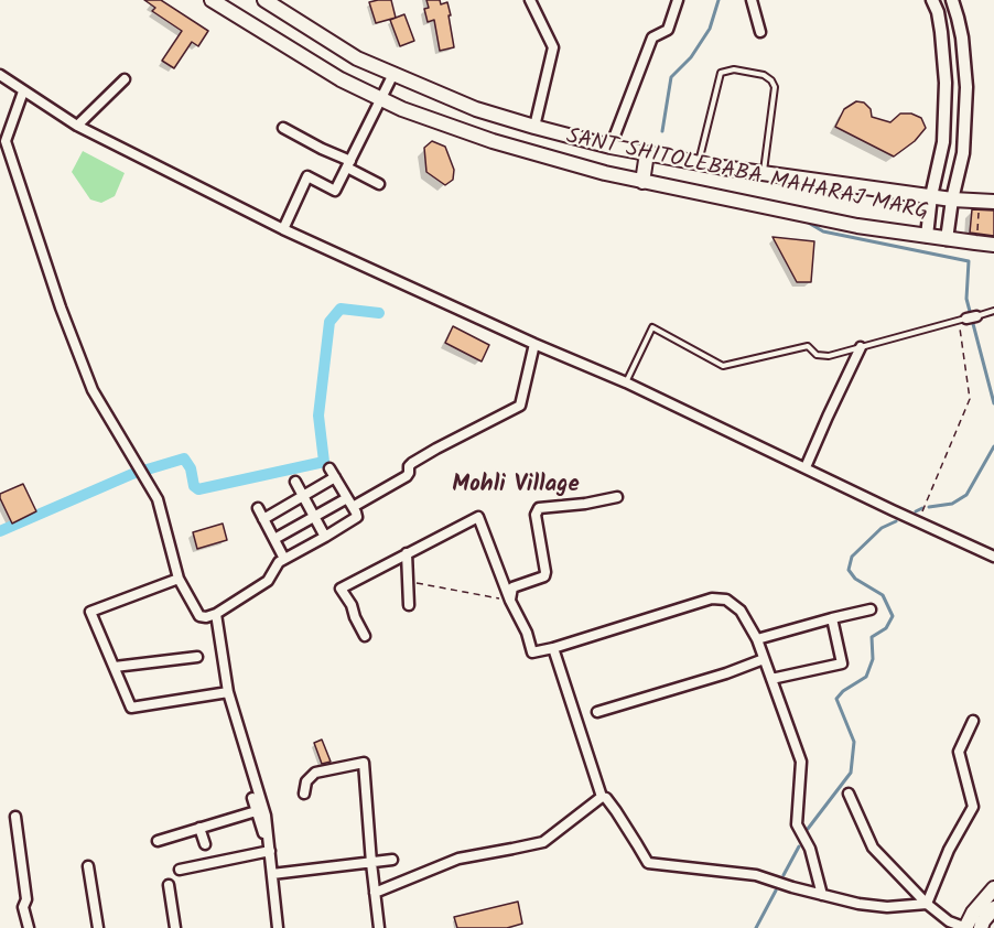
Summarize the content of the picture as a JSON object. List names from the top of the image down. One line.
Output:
{"streets":{"main road":["SANT SHITOLEBABA MAHARAJ MARG"]},"districts":["Mohli Village"]}
